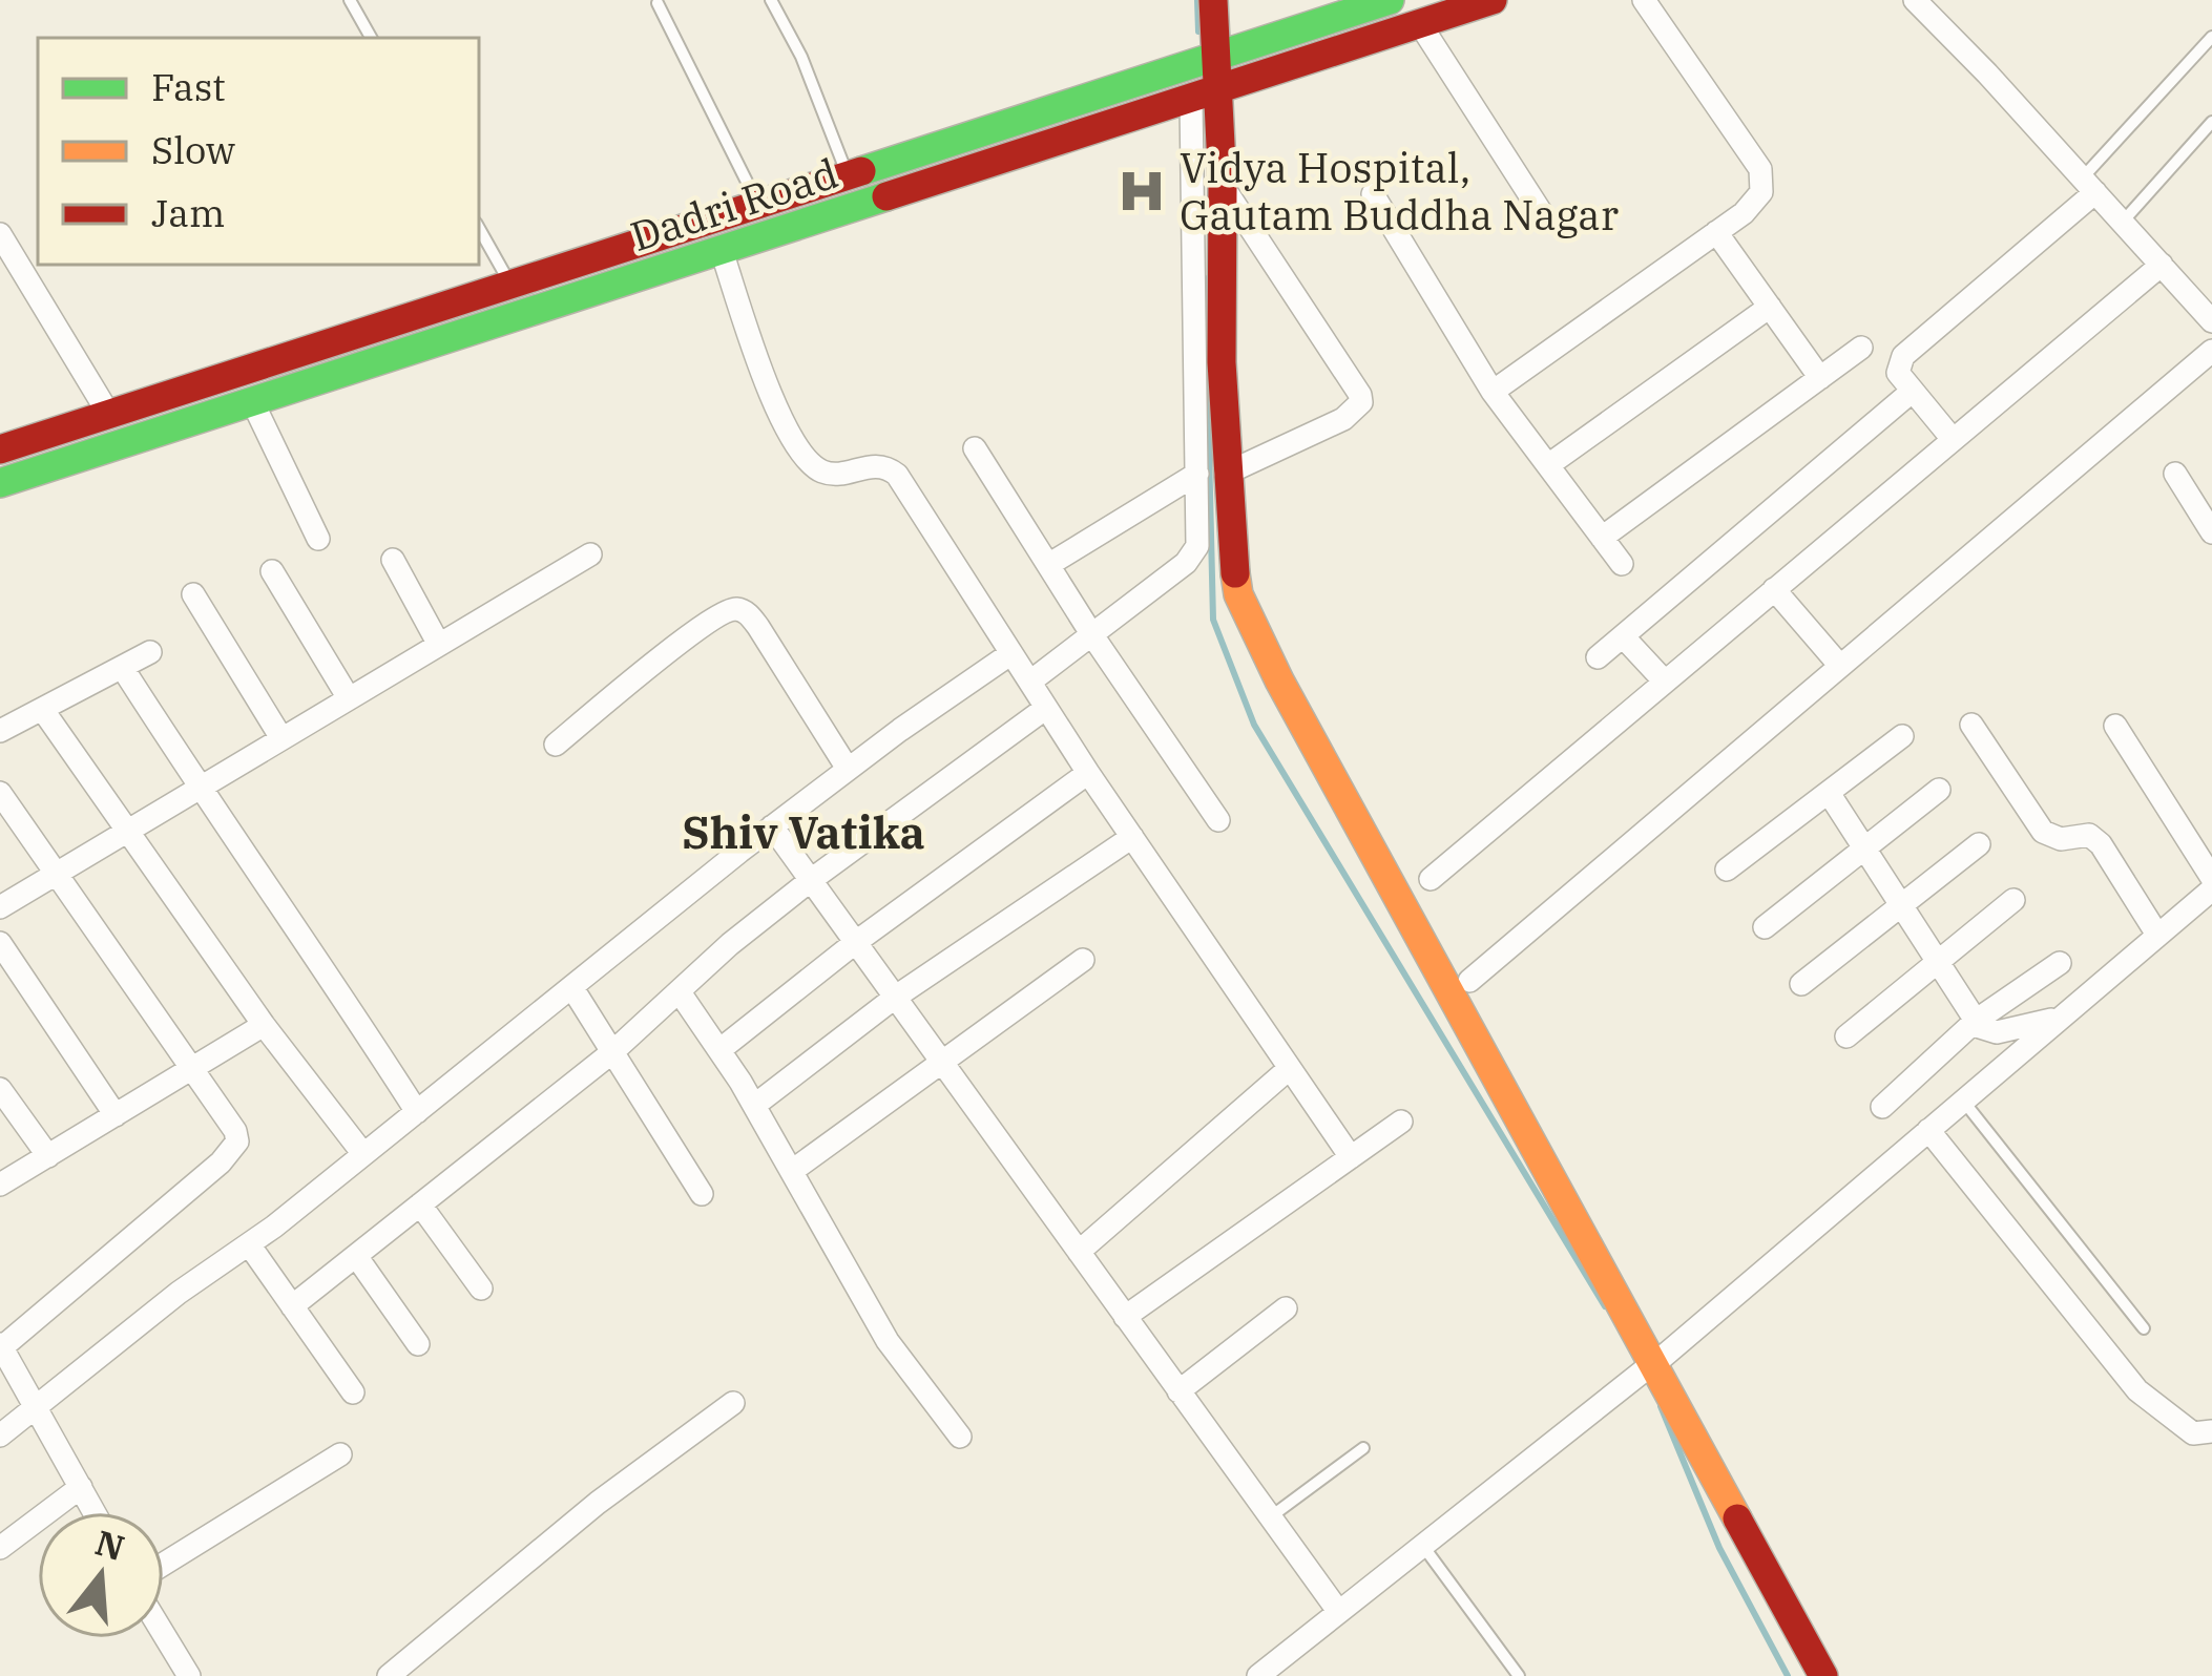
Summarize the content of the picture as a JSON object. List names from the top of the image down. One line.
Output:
{"streets":{"street":["Dadri Road"]},"districts":["Shiv Vatika"],"places":{"hospital":["Vidya Hospital, Gautam Buddha Nagar"]},"legend":["Fast","Slow","Jam"],"north":"top"}
